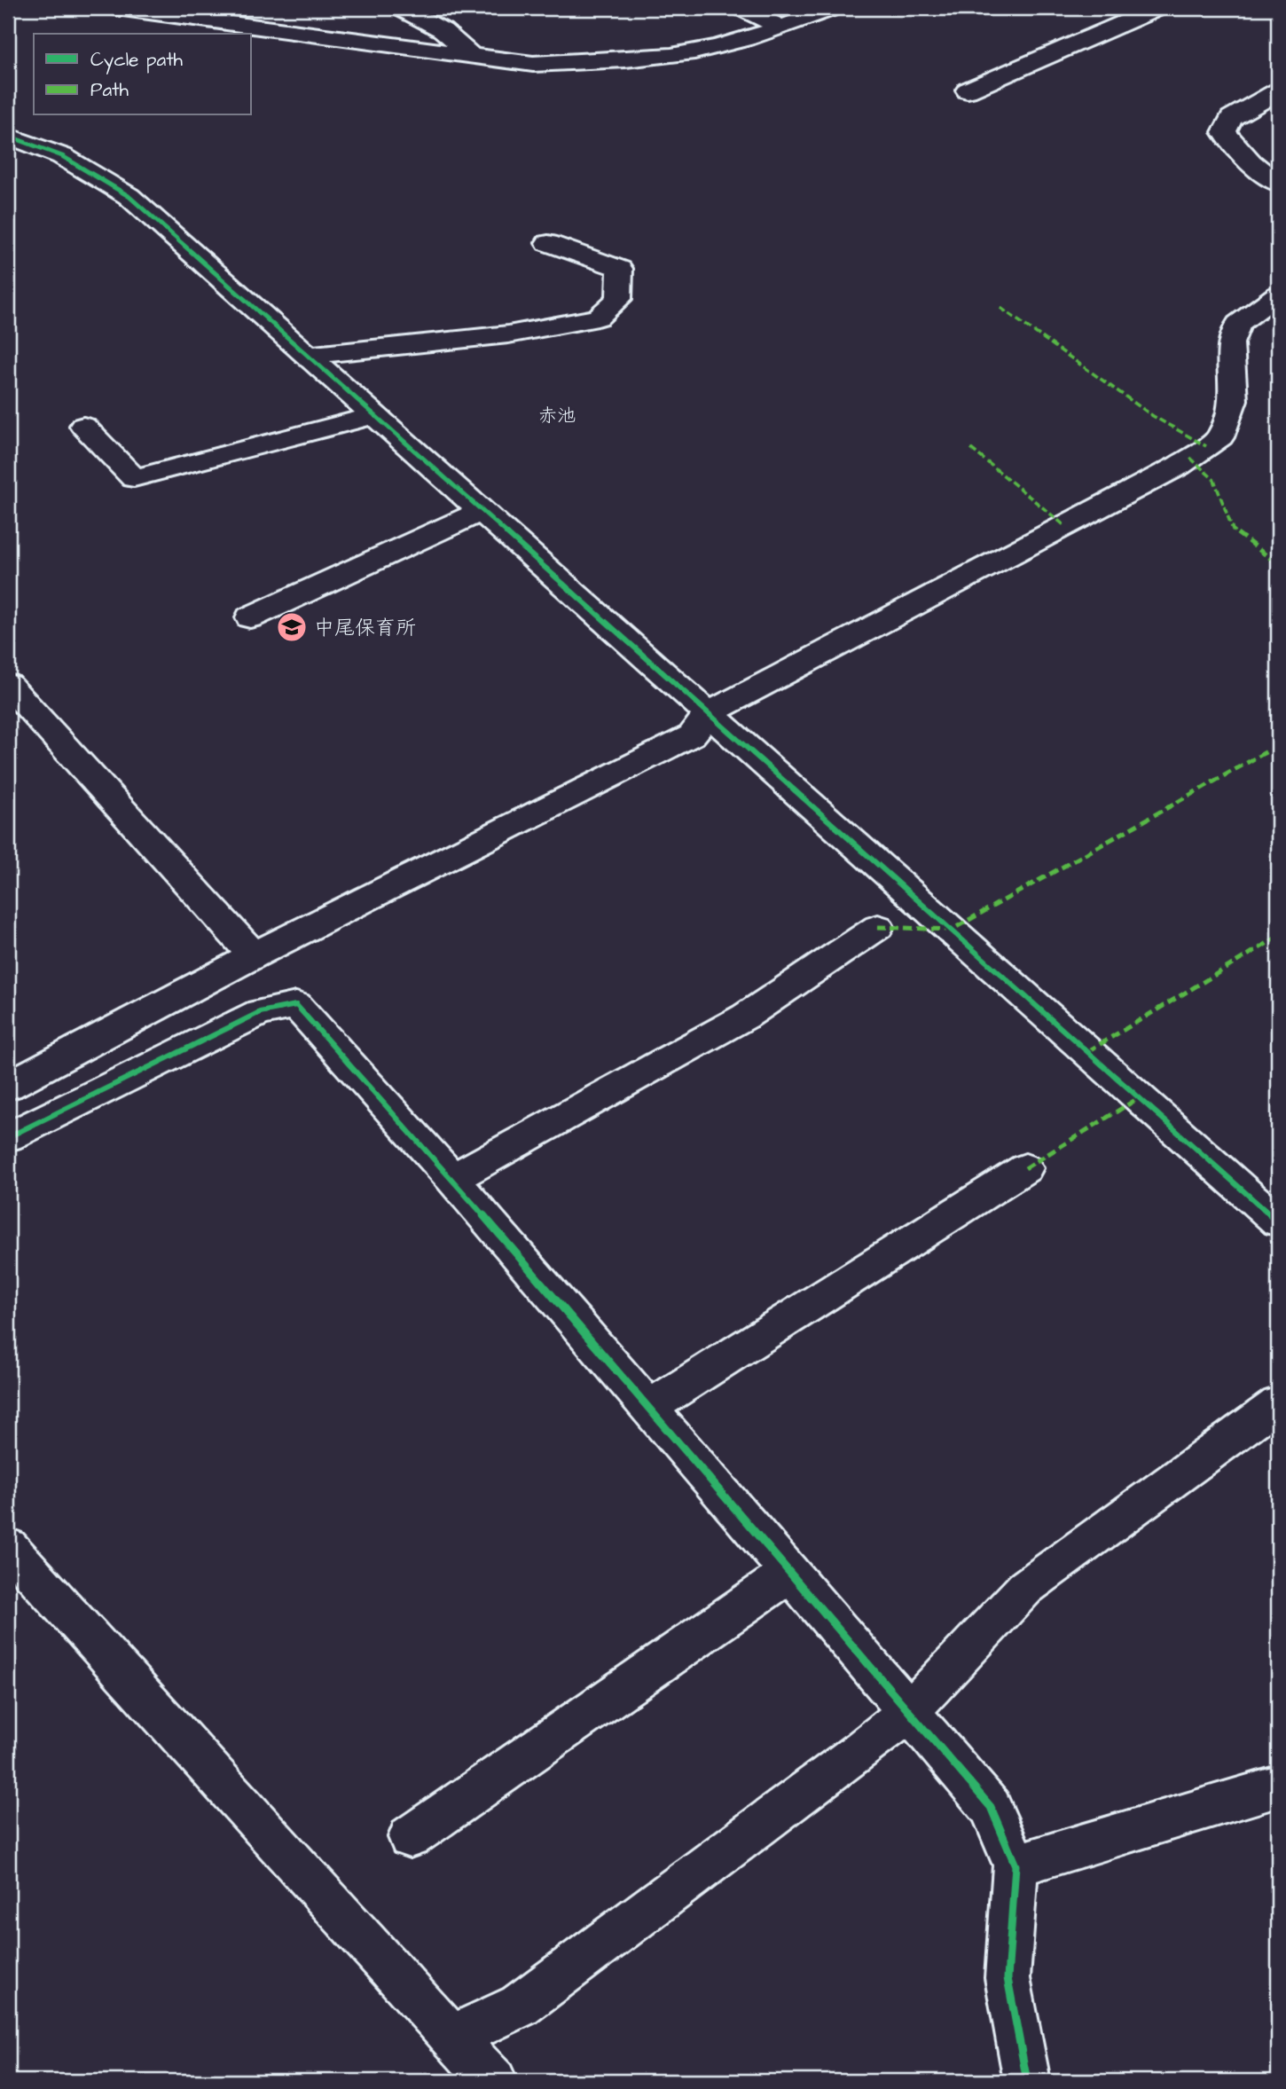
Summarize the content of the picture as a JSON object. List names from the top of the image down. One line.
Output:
{"districts":["赤池"],"places":{"school or university":["中尾保育所"]},"legend":["Cycle path","Path"]}
